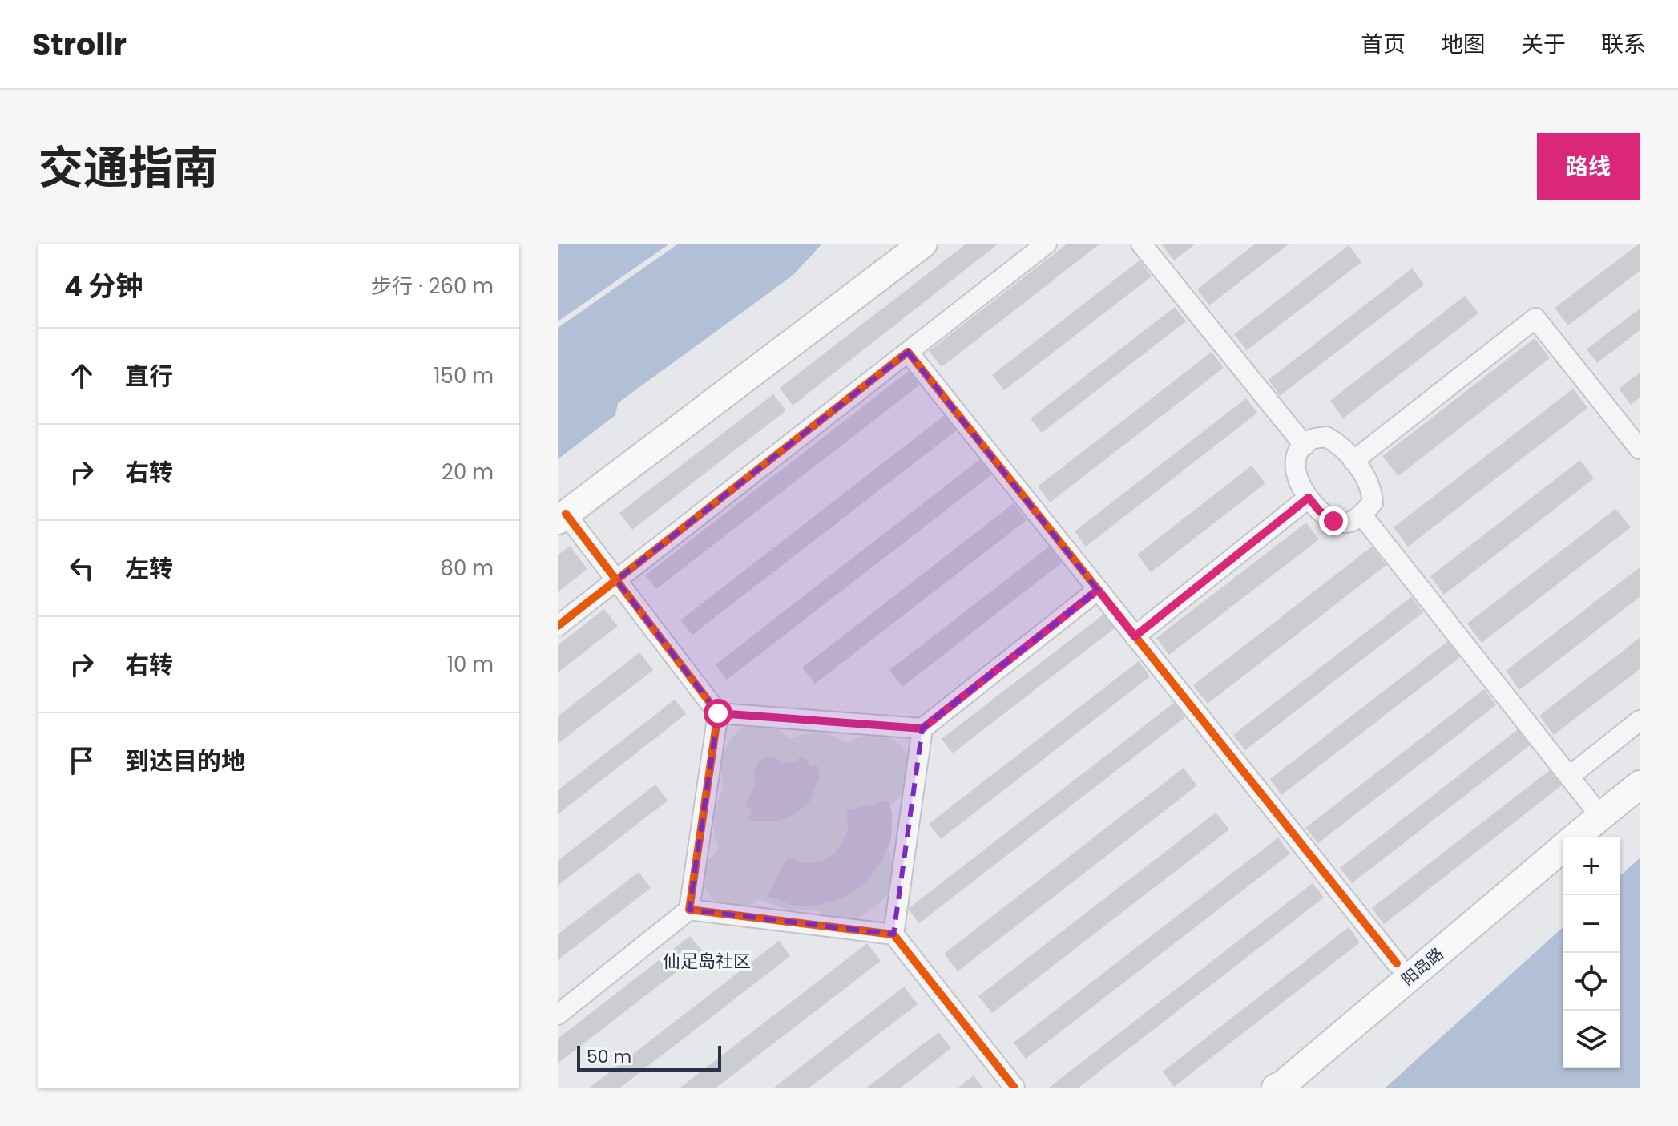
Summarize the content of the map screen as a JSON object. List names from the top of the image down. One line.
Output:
{"streets":{"main road":["阳岛路"]},"districts":["仙足岛社区"],"scale_bar":"50 m","page":{"header":"Strollr","nav":["首页","地图","关于","联系"],"title":"交通指南","buttons":"路线","heading":["4 分钟","步行 · 260 m"],"list":[["直行","150 m"],["右转","20 m"],["左转","80 m"],["右转","10 m"],"到达目的地"],"map_buttons":["+","−"],"scale":"50 m"}}
